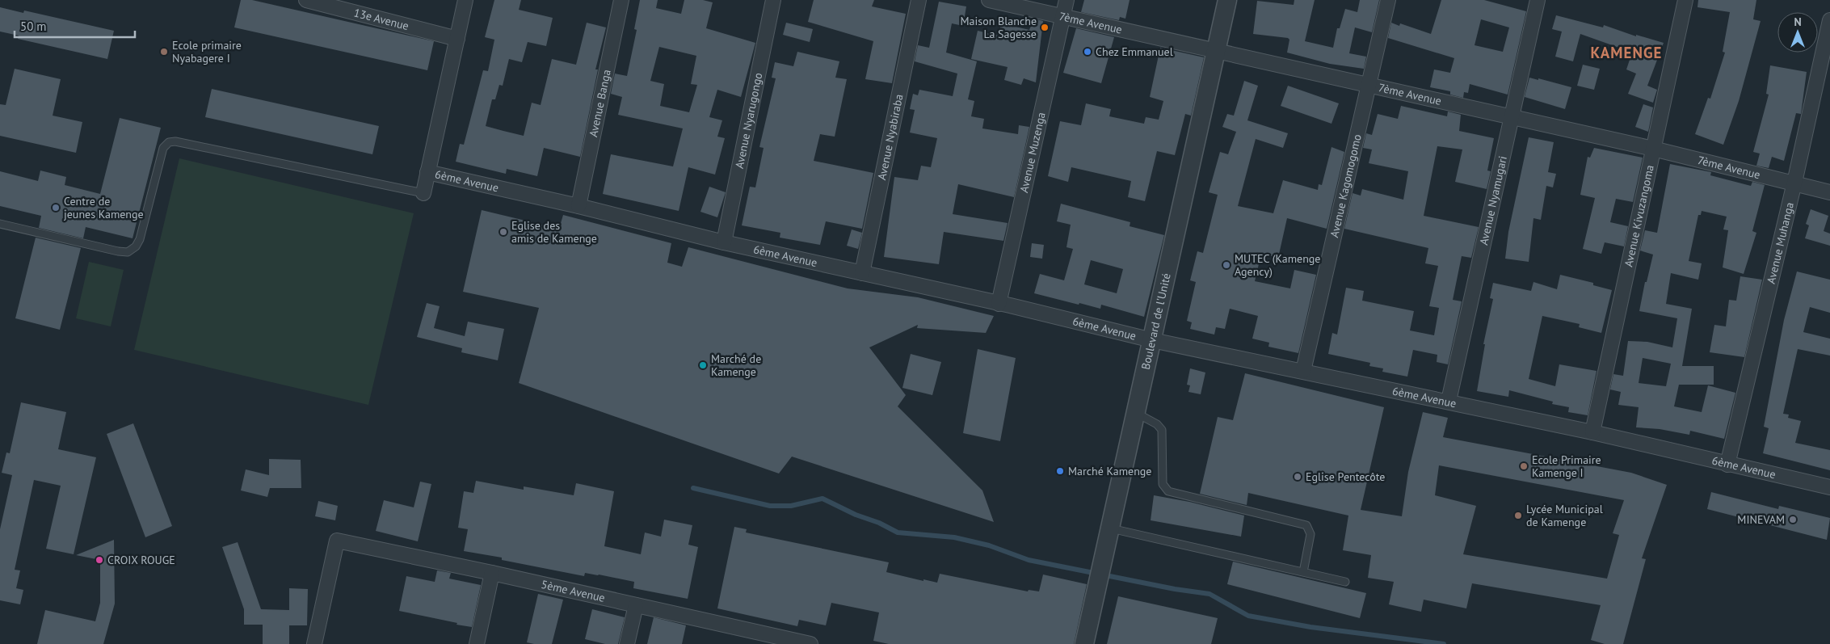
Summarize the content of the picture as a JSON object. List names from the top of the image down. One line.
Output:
{"streets":{"street":["13e Avenue","7ème Avenue","Avenue Banga","Avenue Nyarugongo","Avenue Nyabiraba","Avenue Muzenga","6ème Avenue","Avenue Kagomogomo","Avenue Nyamugari","Avenue Kivuzangoma","Avenue Muhanga","Boulevard de l'Unité","5ème Avenue"]},"crossings":[["7ème Avenue","Avenue Muzenga"],["7ème Avenue","Avenue Kagomogomo"],["7ème Avenue","Avenue Nyamugari"],["7ème Avenue","Avenue Kivuzangoma"],["7ème Avenue","Avenue Muhanga"],["7ème Avenue","Boulevard de l'Unité"],["Avenue Banga","6ème Avenue"],["Avenue Nyarugongo","6ème Avenue"],["Avenue Nyabiraba","6ème Avenue"],["Avenue Muzenga","6ème Avenue"],["6ème Avenue","Avenue Kagomogomo"],["6ème Avenue","Avenue Nyamugari"],["6ème Avenue","Avenue Kivuzangoma"],["6ème Avenue","Avenue Muhanga"],["6ème Avenue","Boulevard de l'Unité"]],"districts":["KAMENGE"],"places":["Maison Blanche La Sagesse","Ecole primaire Nyabagere I","Chez Emmanuel","Centre de jeunes Kamenge","Eglise des amis de Kamenge","MUTEC (Kamenge Agency)","Marché de Kamenge","Ecole Primaire Kamenge I","Marché Kamenge","Eglise Pentecôte","Lycée Municipal de Kamenge","MINEVAM","CROIX ROUGE"],"scale_bar":"50 m","north":"top"}
